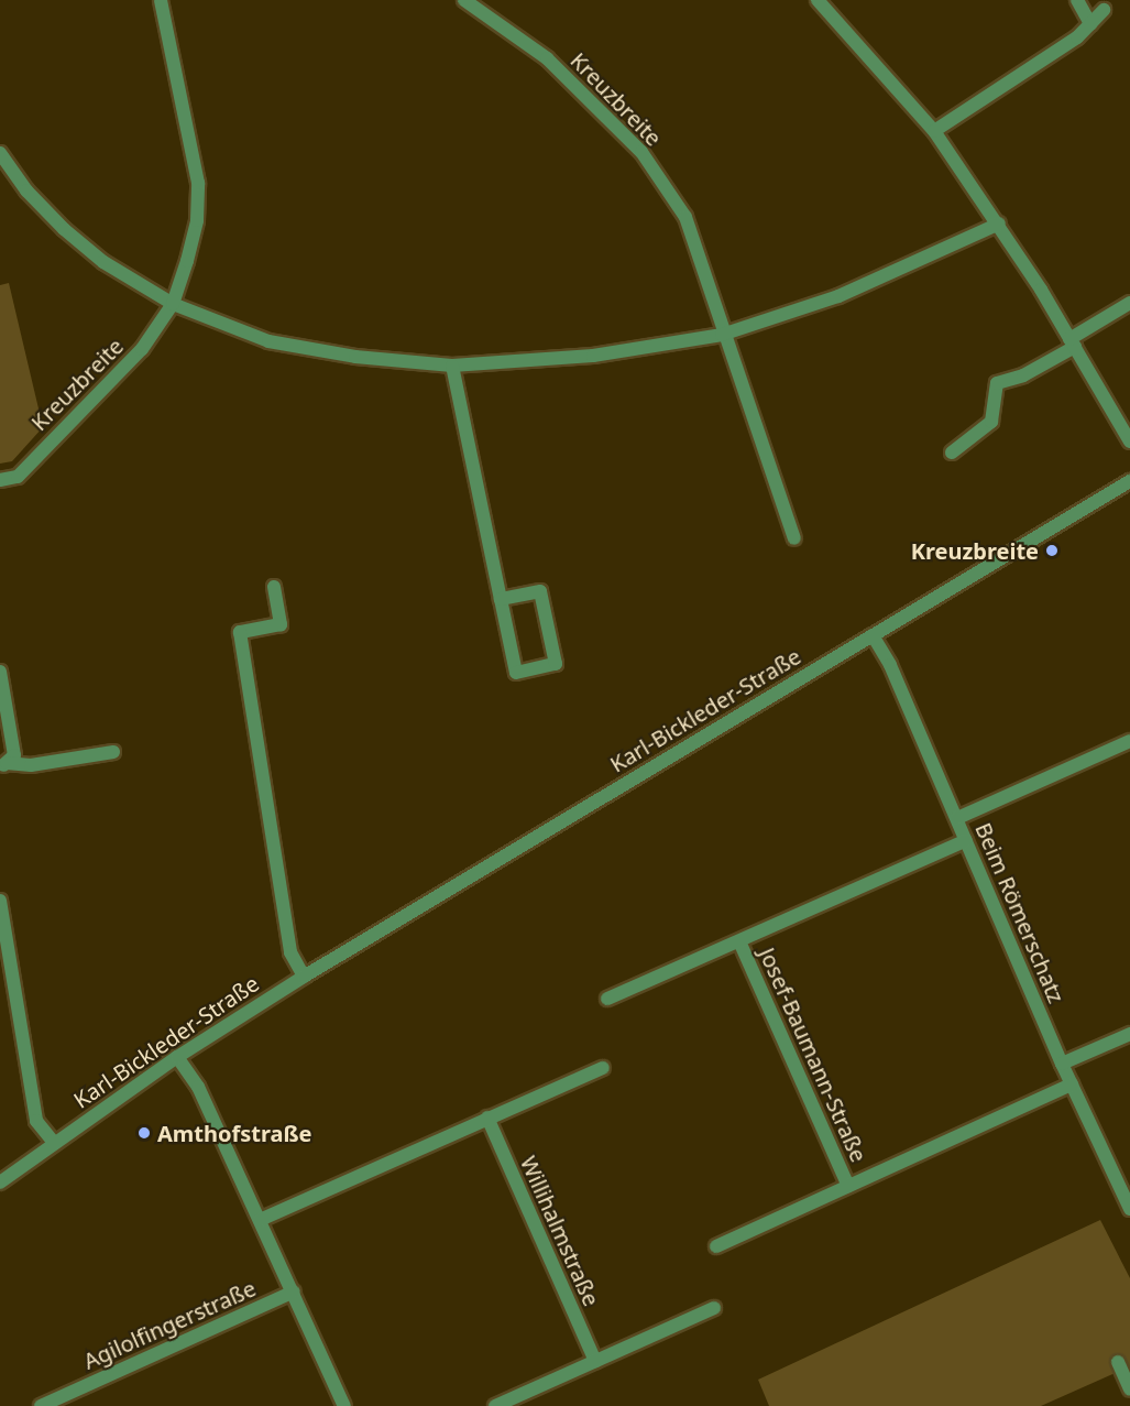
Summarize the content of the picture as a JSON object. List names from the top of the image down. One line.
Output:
{"streets":{"street":["Kreuzbreite","Karl-Bickleder-Straße","Beim Römerschatz","Josef-Baumann-Straße","Willihalmstraße","Agilolfingerstraße"]},"crossings":[["Karl-Bickleder-Straße","Beim Römerschatz"],["Beim Römerschatz","Josef-Baumann-Straße"]],"places":["Kreuzbreite","Amthofstraße"]}
